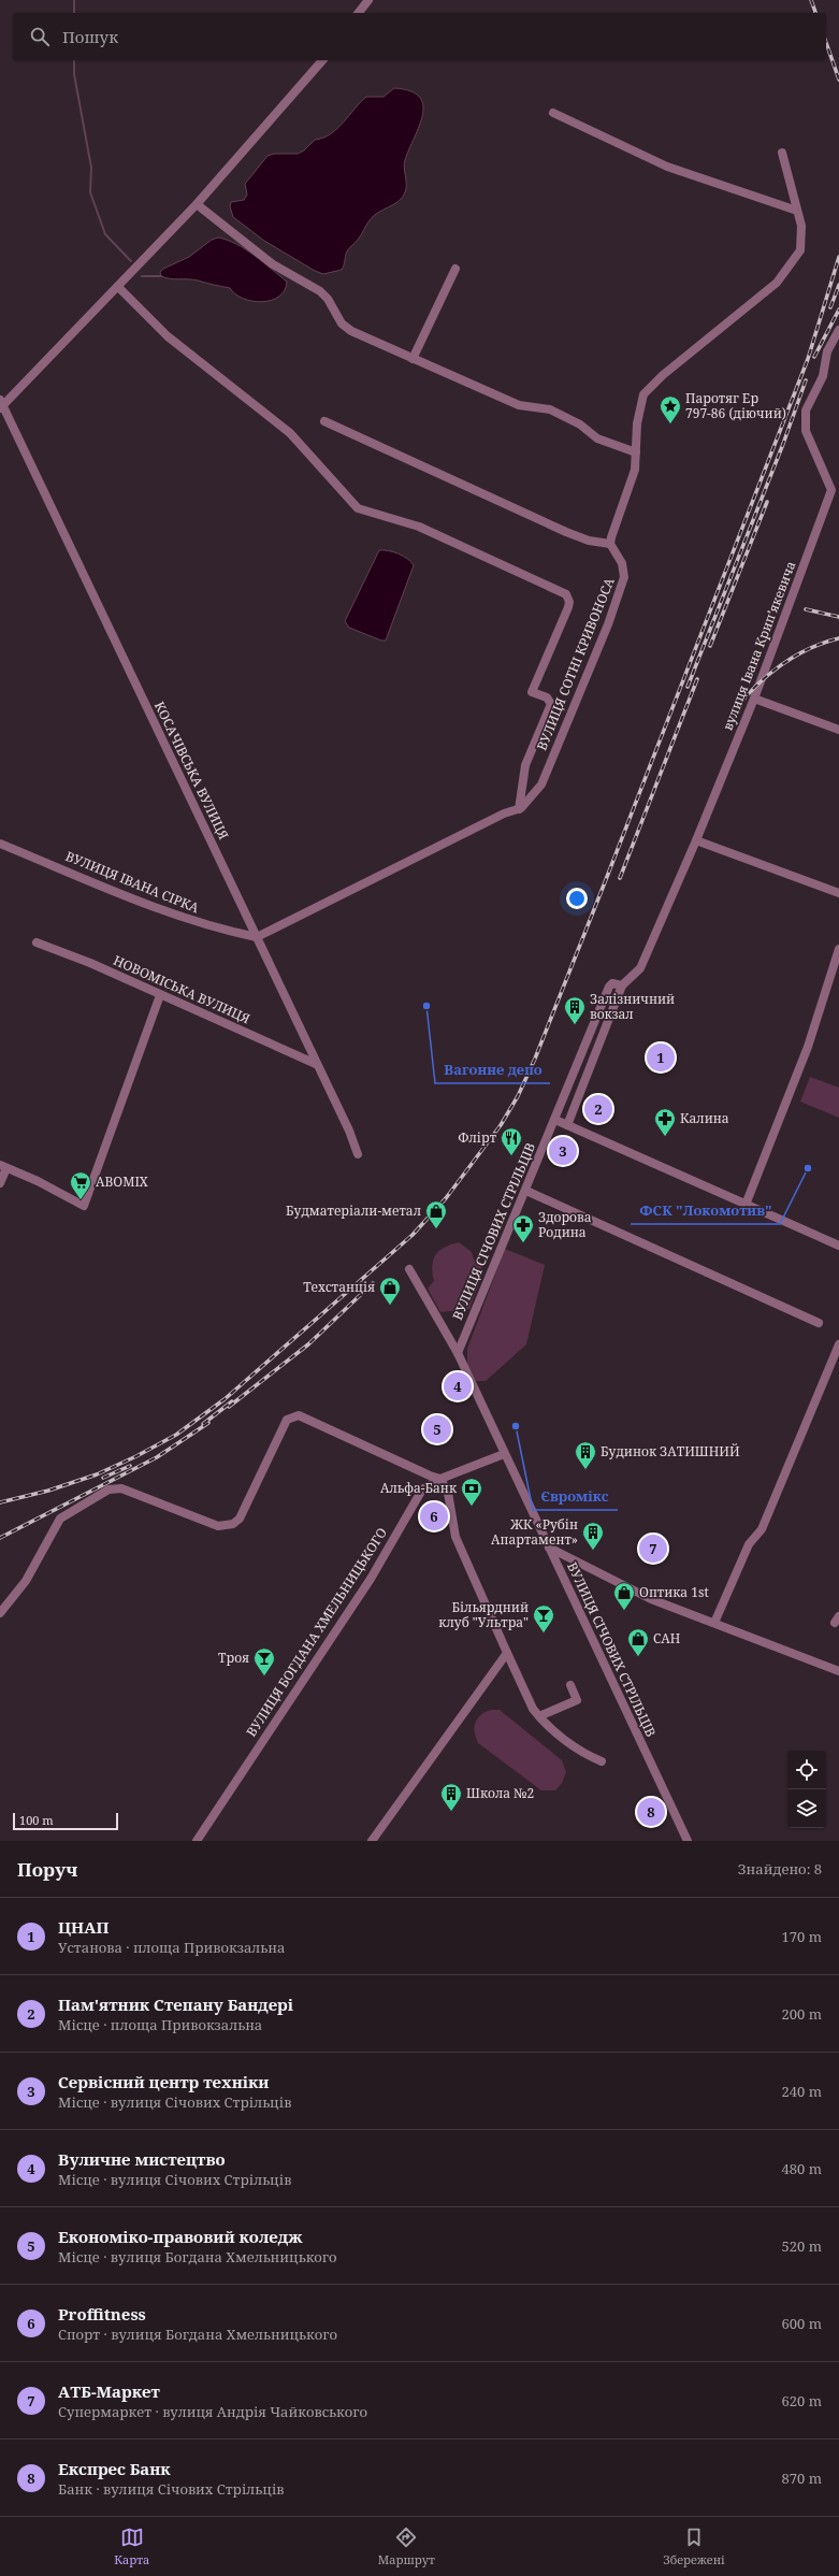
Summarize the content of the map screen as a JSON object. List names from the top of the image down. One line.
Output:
{"streets":{"street":["вулиця Івана Крипʼякевича","ВУЛИЦЯ СОТНІ КРИВОНОСА","КОСАЧІВСЬКА ВУЛИЦЯ","ВУЛИЦЯ ІВАНА СІРКА","НОВОМІСЬКА ВУЛИЦЯ","ВУЛИЦЯ СІЧОВИХ СТРІЛЬЦІВ","ВУЛИЦЯ БОГДАНА ХМЕЛЬНИЦЬКОГО"]},"crossings":[["вулиця Івана Крипʼякевича","ВУЛИЦЯ СІЧОВИХ СТРІЛЬЦІВ"],["ВУЛИЦЯ СОТНІ КРИВОНОСА","КОСАЧІВСЬКА ВУЛИЦЯ"],["ВУЛИЦЯ СОТНІ КРИВОНОСА","ВУЛИЦЯ ІВАНА СІРКА"],["КОСАЧІВСЬКА ВУЛИЦЯ","ВУЛИЦЯ ІВАНА СІРКА"],["КОСАЧІВСЬКА ВУЛИЦЯ","НОВОМІСЬКА ВУЛИЦЯ"],["ВУЛИЦЯ СІЧОВИХ СТРІЛЬЦІВ","ВУЛИЦЯ БОГДАНА ХМЕЛЬНИЦЬКОГО"]],"places":{"place":["Паротяг Ер 797-86 (діючий)"],"other":["Вагонне депо","ФСК \"Локомотив\"","Євромікс"],"building":["Залізничний вокзал","Будинок ЗАТИШНИЙ","ЖК «Рубін Апартамент»","Школа №2"],"pharmacy":["Калина","Здорова Родина"],"restaurant":["Флірт"],"supermarket":["ABOMIX"],"shop":["Будматеріали-метал","Техстанція","Оптика 1st","САН"],"bank":["Альфа-Банк"],"bar":["Більярдний клуб \"Ультра\"","Троя"]},"scale_bar":"100 m","page":{"search":"Пошук","pins":["1","2","3","4","5","6","7","8"],"scale":"100 m","heading":["Поруч","Знайдено: 8"],"list":[{"mark":"1","name":"ЦНАП","note":"Установа · площа Привокзальна","value":"170 m"},{"mark":"2","name":"Пам'ятник Степану Бандері","note":"Місце · площа Привокзальна","value":"200 m"},{"mark":"3","name":"Сервісний центр техніки","note":"Місце · вулиця Січових Стрільців","value":"240 m"},{"mark":"4","name":"Вуличне мистецтво","note":"Місце · вулиця Січових Стрільців","value":"480 m"},{"mark":"5","name":"Економіко-правовий коледж","note":"Місце · вулиця Богдана Хмельницького","value":"520 m"},{"mark":"6","name":"Proffitness","note":"Спорт · вулиця Богдана Хмельницького","value":"600 m"},{"mark":"7","name":"АТБ-Маркет","note":"Супермаркет · вулиця Андрія Чайковського","value":"620 m"},{"mark":"8","name":"Експрес Банк","note":"Банк · вулиця Січових Стрільців","value":"870 m"}],"nav":["Карта","Маршрут","Збережені"]}}
